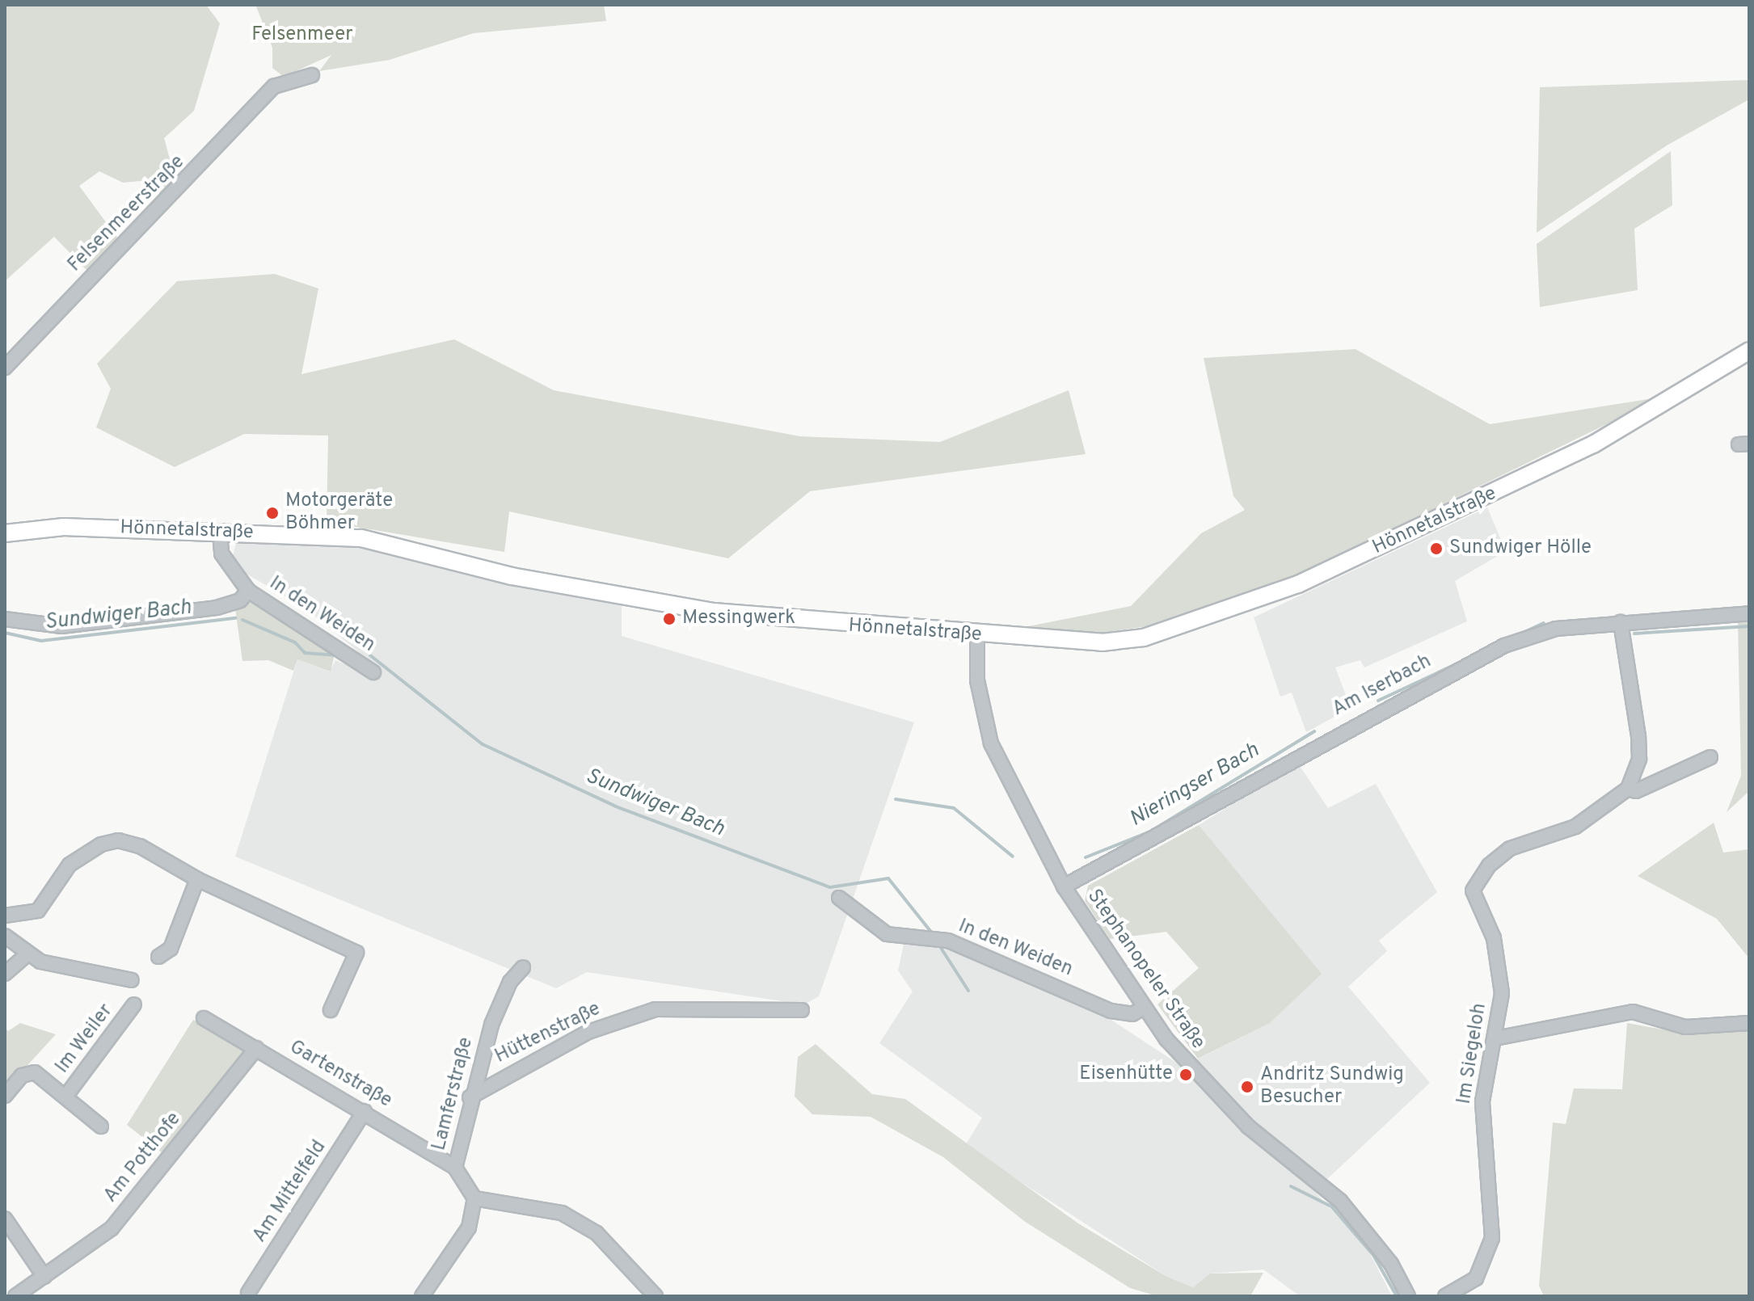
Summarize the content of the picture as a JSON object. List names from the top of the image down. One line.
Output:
{"streets":{"main road":["Hönnetalstraße"],"street":["Felsenmeerstraße","In den Weiden","Am Iserbach","Stephanopeler Straße","Hüttenstraße","Im Weiler","Im Siegeloh","Gartenstraße","Lamferstraße","Am Potthofe","Am Mittelfeld"]},"crossings":[["Hönnetalstraße","In den Weiden"],["Hönnetalstraße","Stephanopeler Straße"],["In den Weiden","Stephanopeler Straße"],["Am Iserbach","Stephanopeler Straße"],["Hüttenstraße","Lamferstraße"],["Gartenstraße","Lamferstraße"],["Gartenstraße","Am Potthofe"],["Gartenstraße","Am Mittelfeld"]],"water":["Sundwiger Bach","Nieringser Bach"],"parks":["Felsenmeer"],"places":["Motorgeräte Böhmer","Sundwiger Hölle","Messingwerk","Eisenhütte","Andritz Sundwig Besucher"]}
